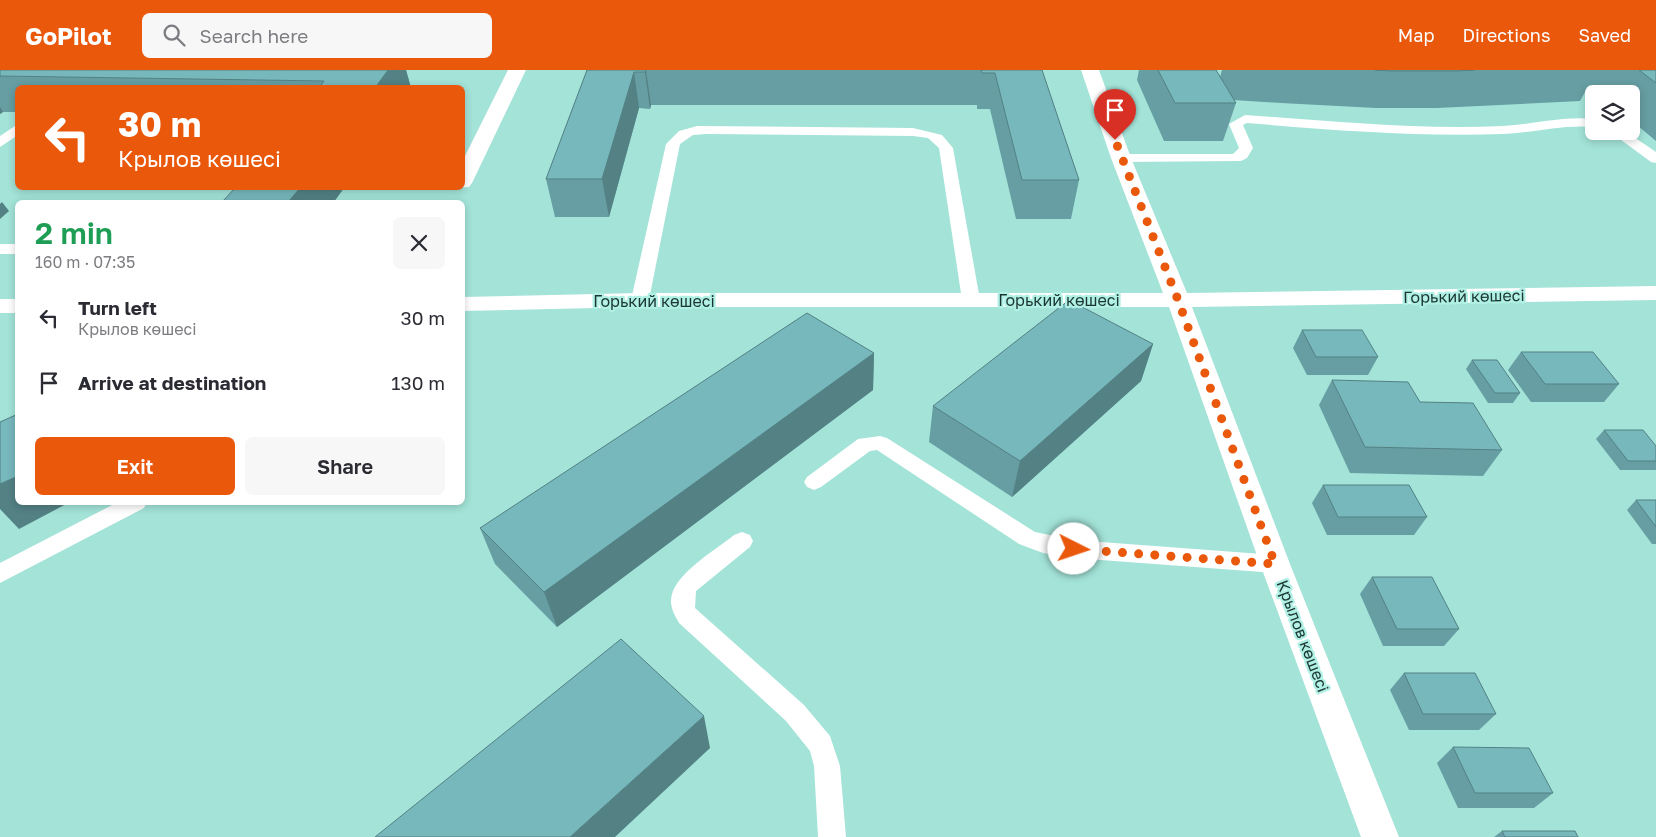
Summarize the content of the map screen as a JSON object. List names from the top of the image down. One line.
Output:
{"streets":{"street":["Горький көшесі","Крылов көшесі"]},"crossings":[["Горький көшесі","Крылов көшесі"]],"page":{"header":"GoPilot","search":"Search here","nav":["Map","Directions","Saved"],"turn":["30 m","Крылов көшесі"],"heading":["2 min","160 m · 07:35"],"list":[{"name":"Turn left","note":"Крылов көшесі","value":"30 m"},{"name":"Arrive at destination","value":"130 m"}],"buttons":["Exit","Share"]}}
